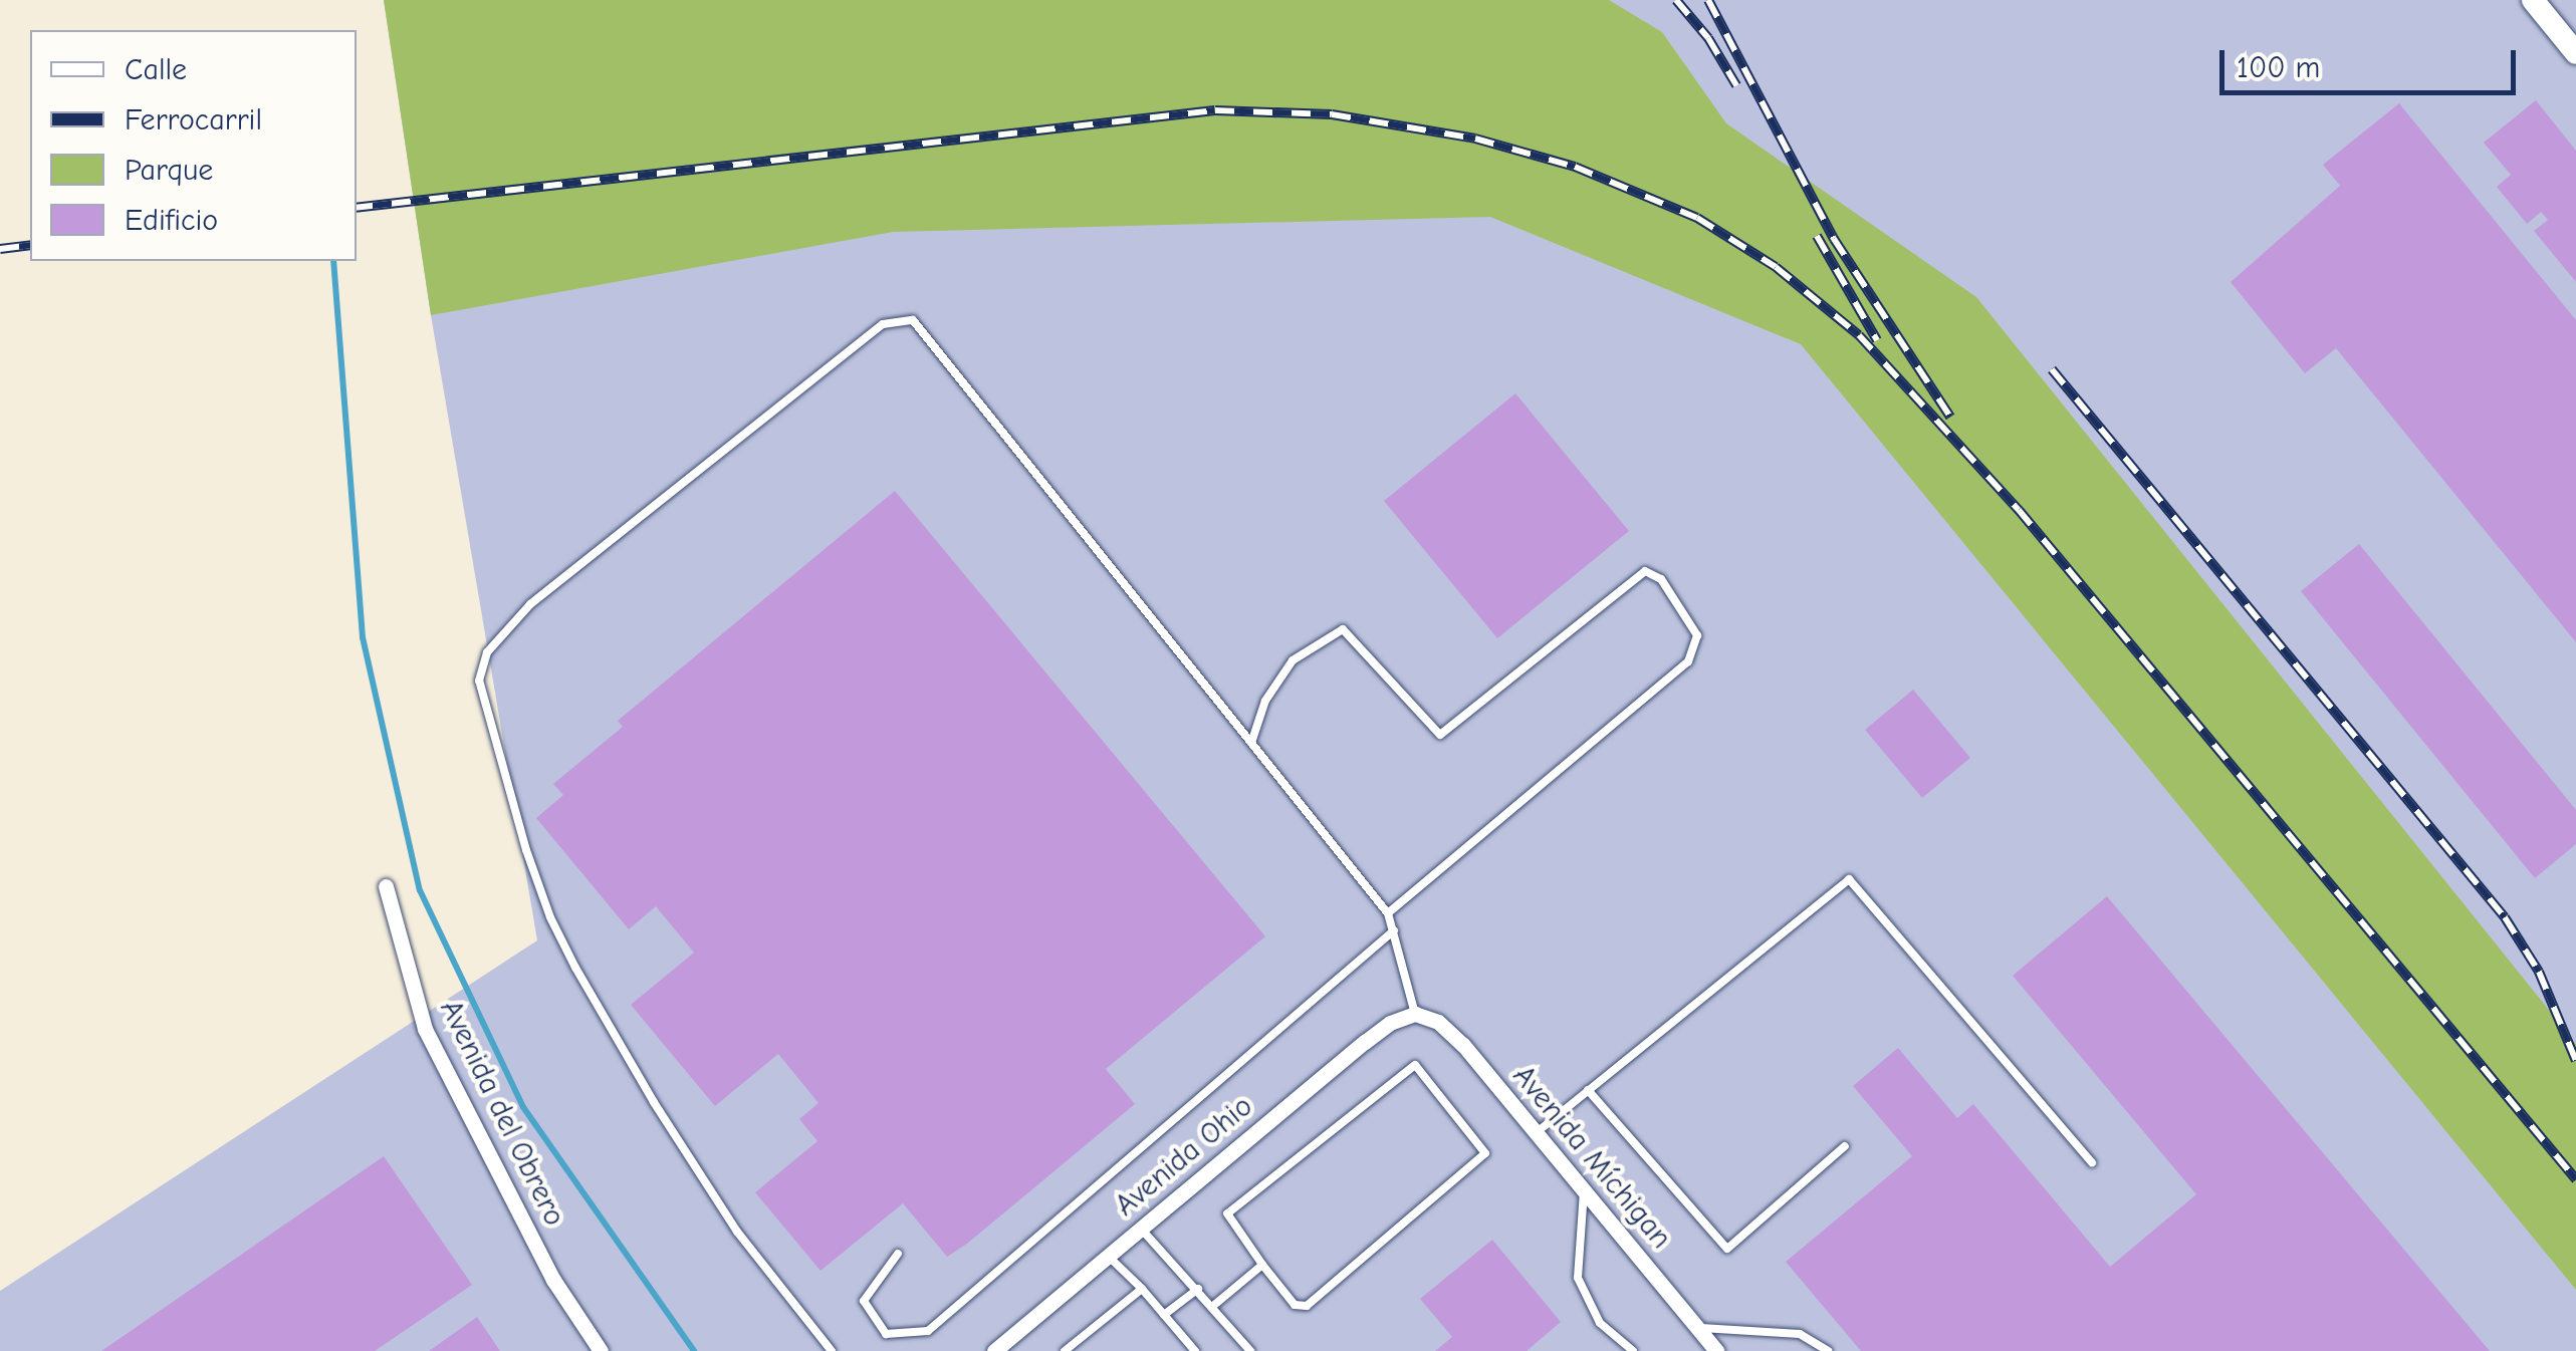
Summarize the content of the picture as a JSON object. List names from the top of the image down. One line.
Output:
{"streets":{"street":["Avenida del Obrero","Avenida Ohio","Avenida Míchigan"]},"crossings":[["Avenida Ohio","Avenida Míchigan"]],"legend":["Calle","Ferrocarril","Parque","Edificio"],"scale_bar":"100 m"}
